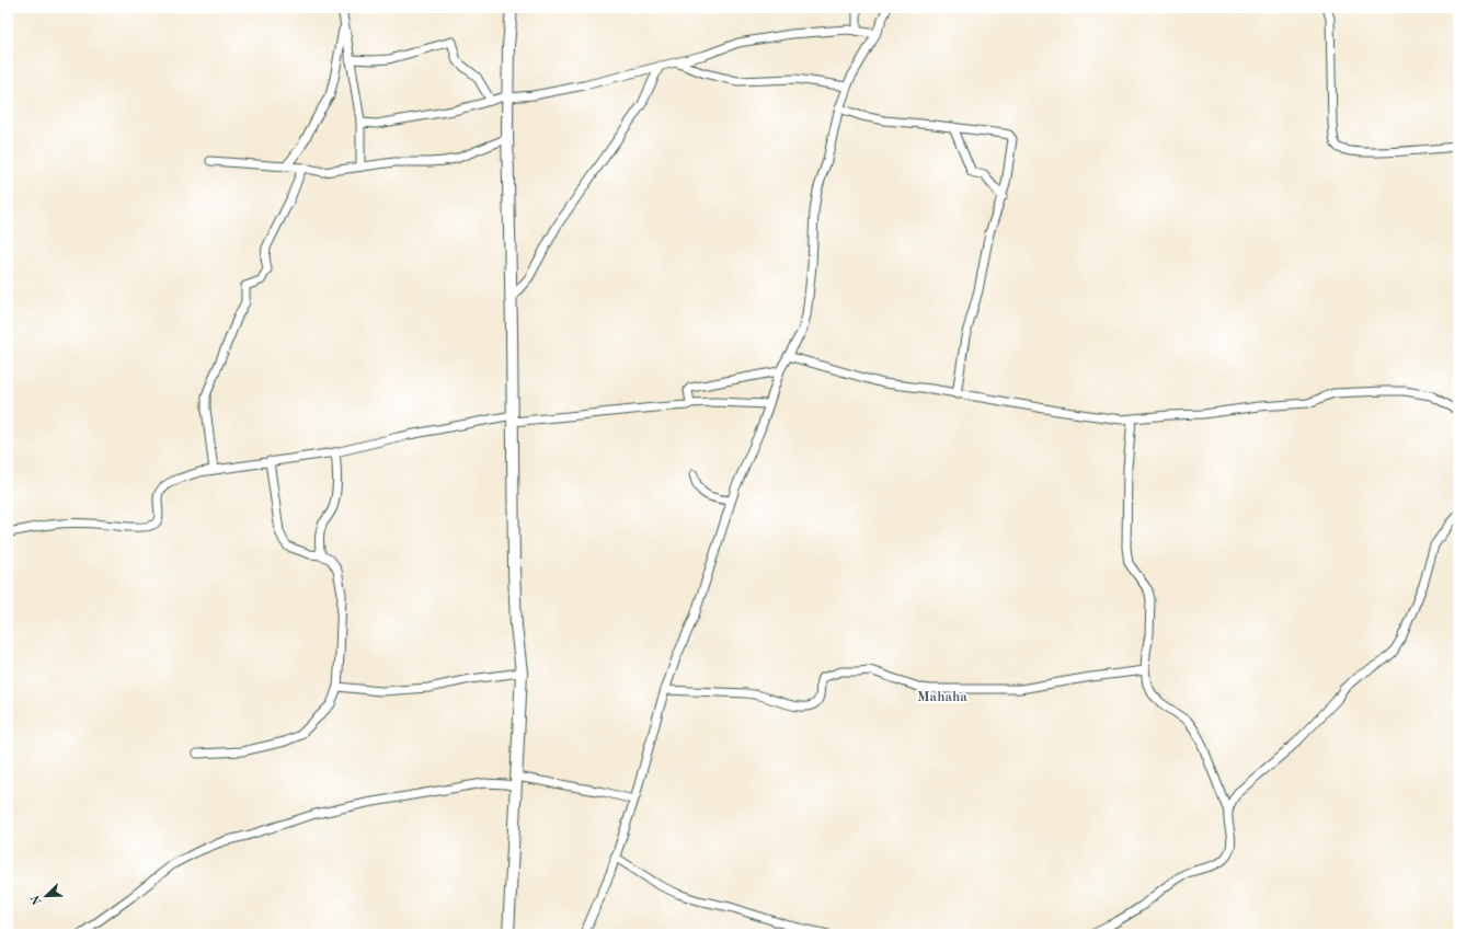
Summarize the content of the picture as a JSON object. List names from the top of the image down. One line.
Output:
{"districts":["Mahaha"],"north":"bottom left"}
